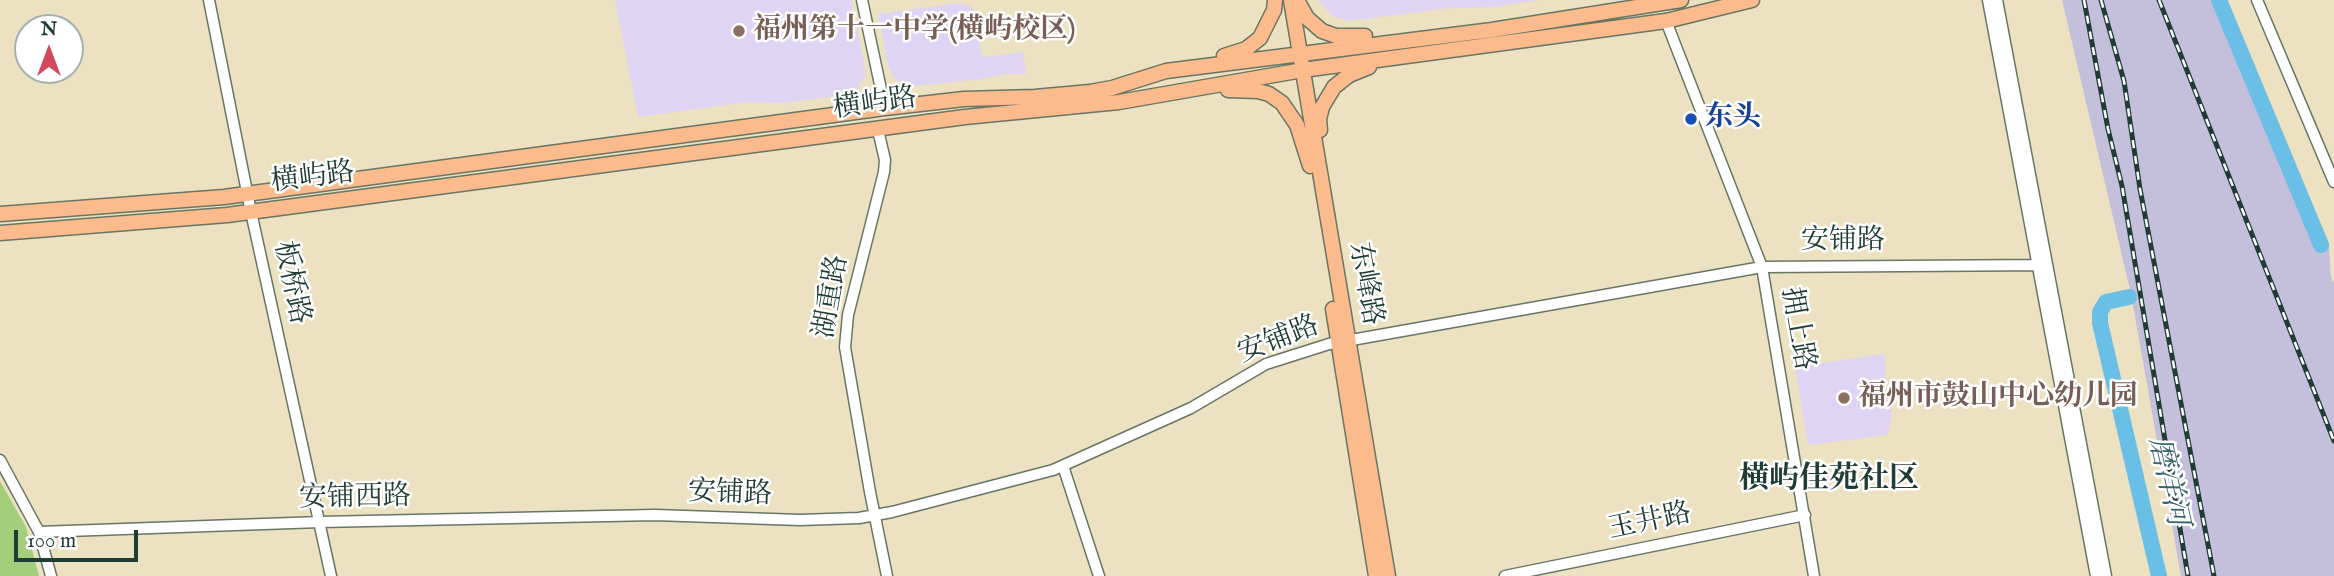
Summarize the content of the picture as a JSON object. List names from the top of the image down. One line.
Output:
{"streets":{"main road":["横屿路","东峰路"],"street":["安铺路","板桥路","湖重路","拥上路","安铺西路","玉井路"]},"crossings":[["横屿路","板桥路"],["横屿路","东峰路"],["横屿路","湖重路"],["横屿路","拥上路"],["安铺路","东峰路"],["安铺路","湖重路"],["安铺路","拥上路"],["安铺路","安铺西路"],["板桥路","安铺西路"],["拥上路","玉井路"]],"districts":["横屿佳苑社区"],"water":["磨洋河"],"places":["福州第十一中学(横屿校区)","东头","福州市鼓山中心幼儿园"],"scale_bar":"100 m","north":"top"}
